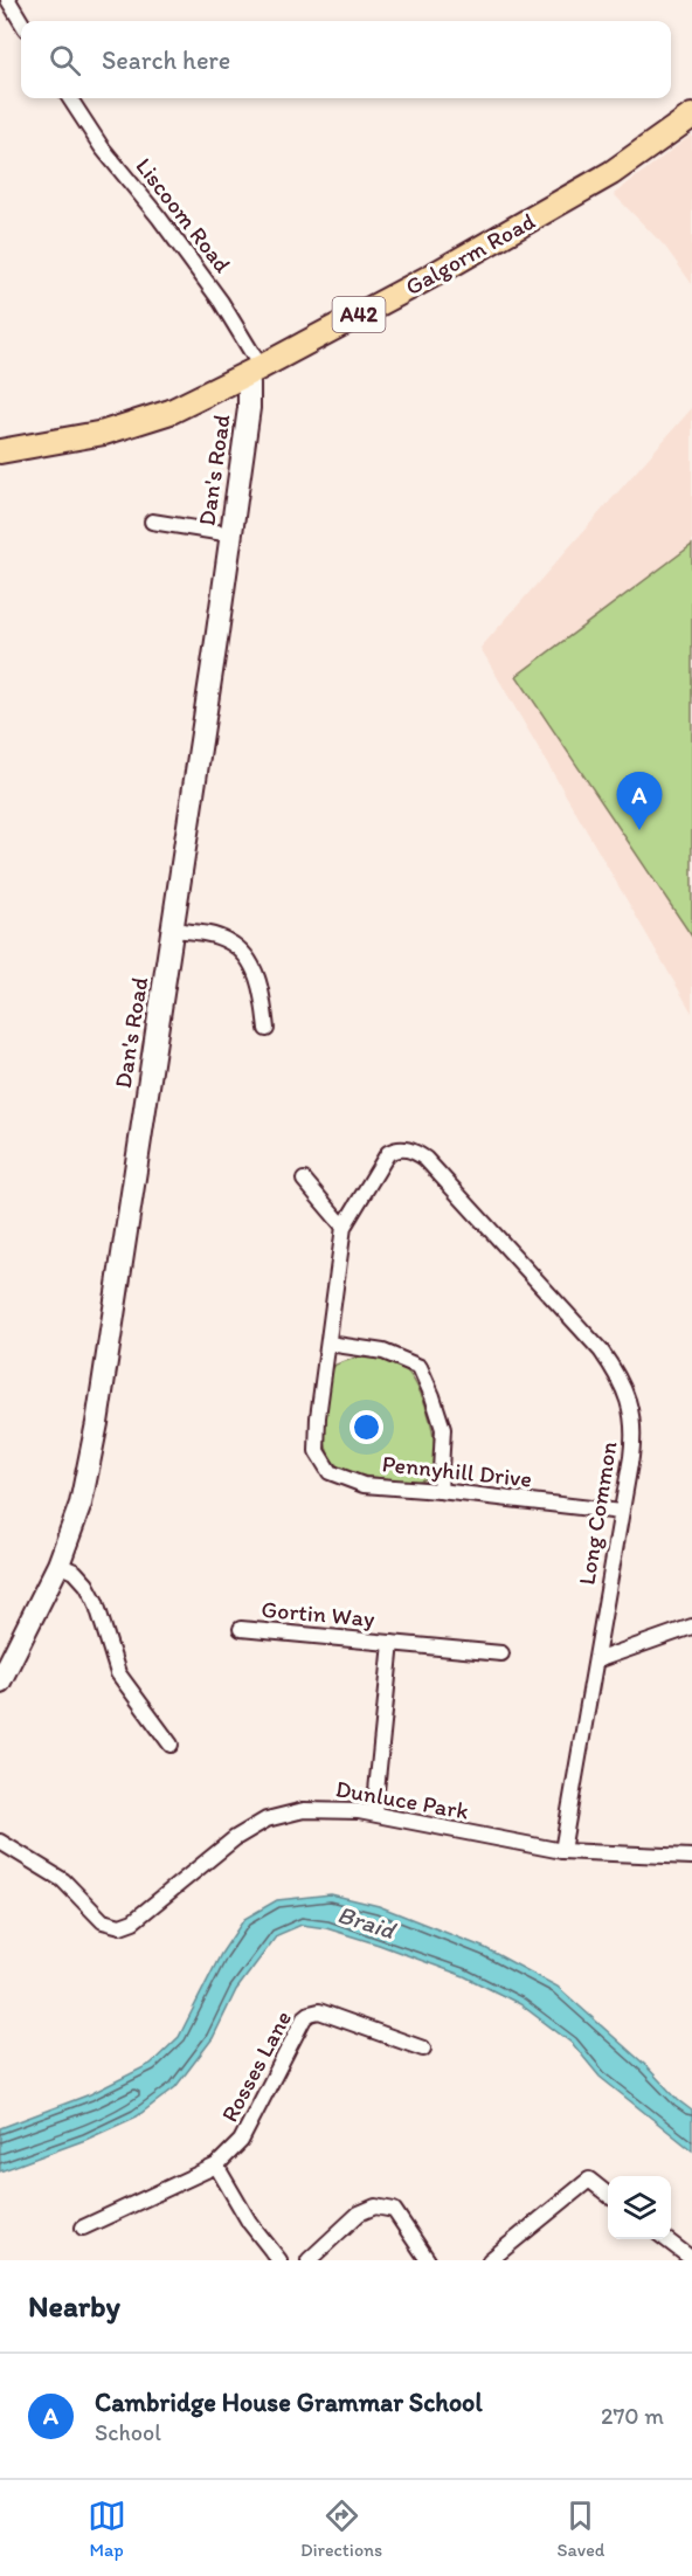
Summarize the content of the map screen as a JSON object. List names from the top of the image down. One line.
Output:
{"streets":{"main road":["Galgorm Road","A42"],"street":["Liscoom Road","Dan's Road","Pennyhill Drive","Long Common","Gortin Way","Dunluce Park","Rosses Lane"]},"crossings":[["Liscoom Road","Galgorm Road"],["Liscoom Road","Dan's Road"],["Galgorm Road","Dan's Road"],["Pennyhill Drive","Long Common"],["Long Common","Dunluce Park"],["Gortin Way","Dunluce Park"]],"water":["Braid"],"page":{"search":"Search here","pins":"A","heading":"Nearby","list":[{"mark":"A","name":"Cambridge House Grammar School","note":"School","value":"270 m"}],"nav":["Map","Directions","Saved"]}}
